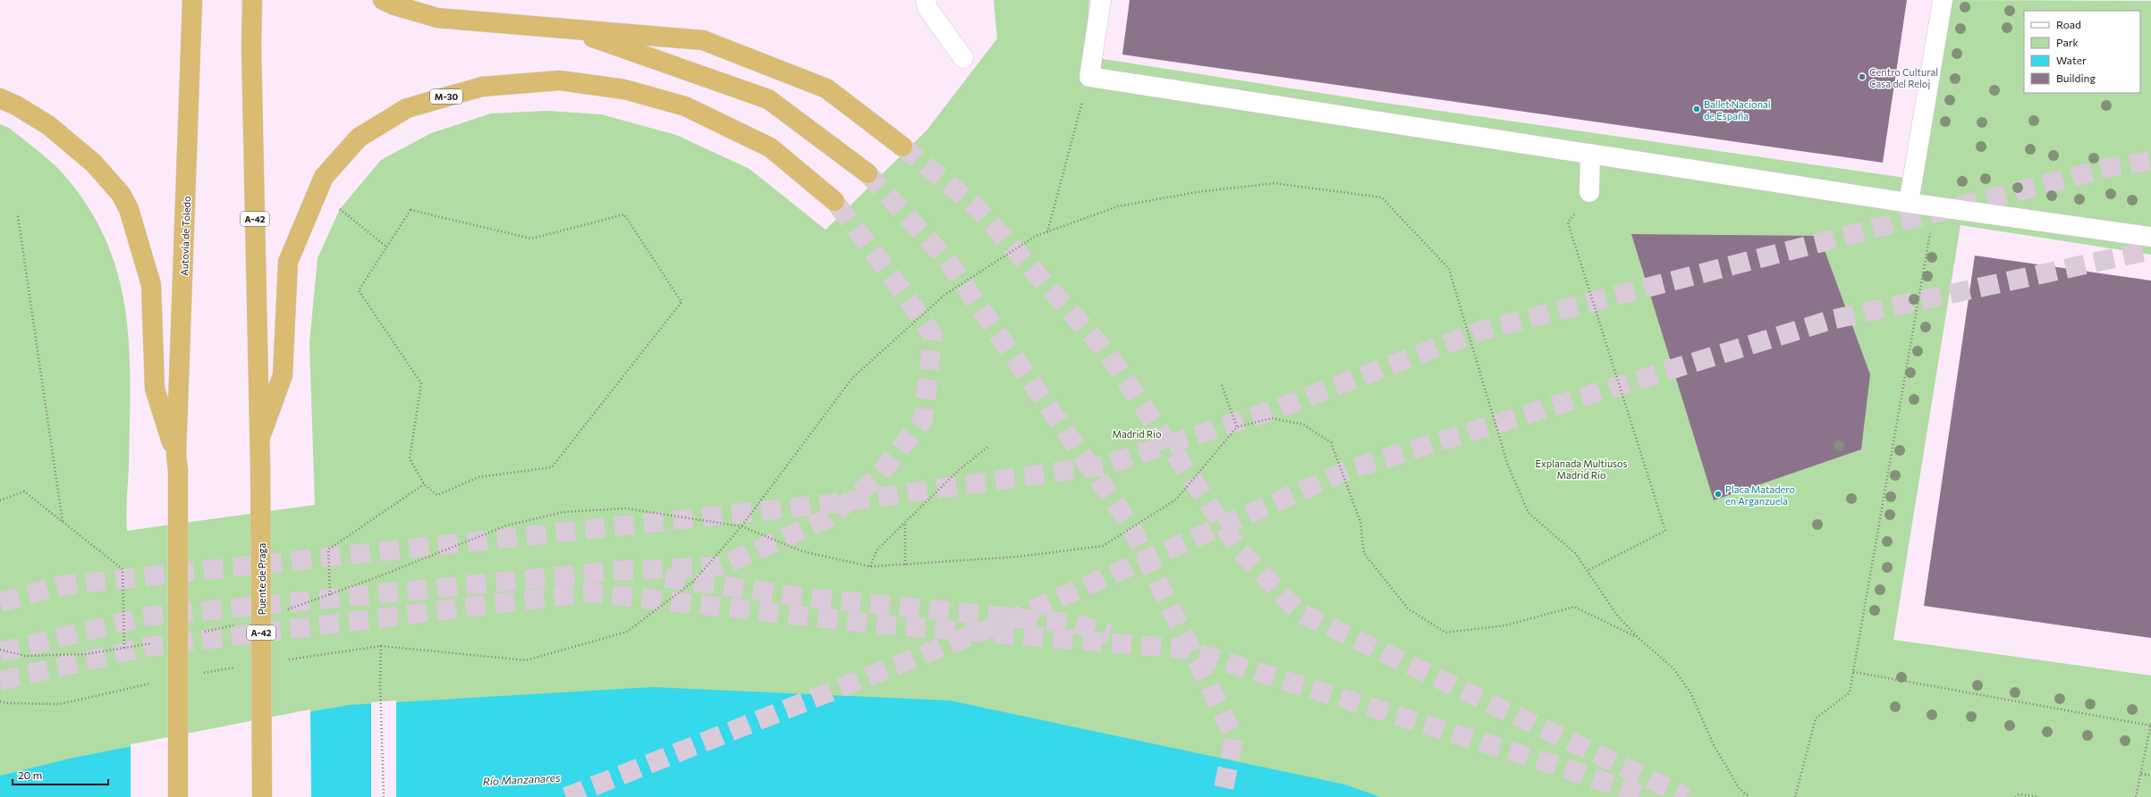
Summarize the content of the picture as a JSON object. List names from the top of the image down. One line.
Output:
{"streets":{"highway":["M-30","A-42","Autovía de Toledo","Puente de Praga"]},"crossings":[["M-30","A-42"],["M-30","Puente de Praga"],["A-42","Puente de Praga"]],"water":["Río Manzanares"],"parks":["Madrid Río","Explanada Multiusos Madrid Río"],"places":["Centro Cultural Casa del Reloj","Ballet Nacional de España","Placa Matadero en Arganzuela"],"legend":["Road","Park","Water","Building"],"scale_bar":"20 m"}
